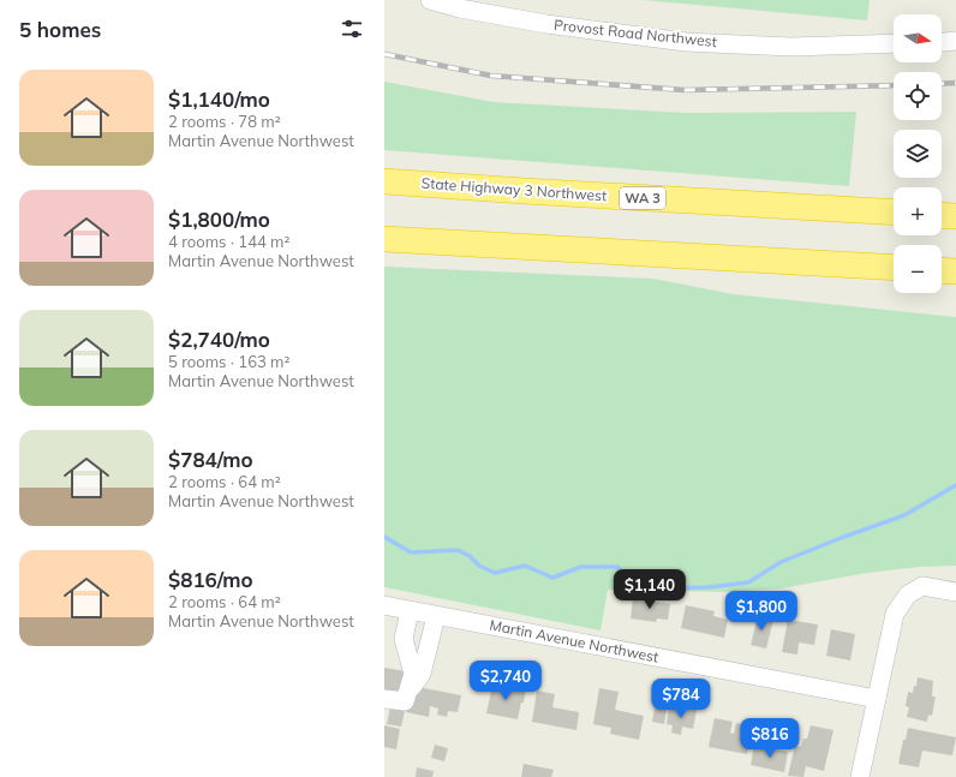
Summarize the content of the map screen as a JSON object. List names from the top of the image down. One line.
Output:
{"streets":{"highway":["State Highway 3 Northwest","WA 3"],"street":["Provost Road Northwest","Martin Avenue Northwest"]},"north":"right","page":{"heading":"5 homes","map_buttons":["+","−"],"list":[{"name":"$1,140/mo","note":"2 rooms · 78 m² · Martin Avenue Northwest"},{"name":"$1,800/mo","note":"4 rooms · 144 m² · Martin Avenue Northwest"},{"name":"$2,740/mo","note":"5 rooms · 163 m² · Martin Avenue Northwest"},{"name":"$784/mo","note":"2 rooms · 64 m² · Martin Avenue Northwest"},{"name":"$816/mo","note":"2 rooms · 64 m² · Martin Avenue Northwest"}],"price":["$1,140","$1,800","$2,740","$784","$816"]}}
